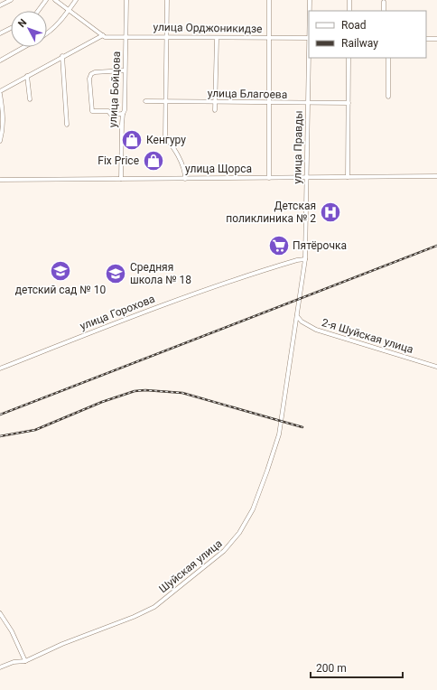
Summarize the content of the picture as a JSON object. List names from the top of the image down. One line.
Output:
{"streets":{"street":["улица Орджоникидзе","улица Бойцова","улица Благоева","улица Правды","улица Щорса","улица Горохова","2-я Шуйская улица","Шуйская улица"]},"crossings":[["улица Орджоникидзе","улица Бойцова"],["улица Бойцова","улица Щорса"],["улица Благоева","улица Правды"],["улица Правды","улица Щорса"],["улица Правды","улица Горохова"],["улица Правды","2-я Шуйская улица"],["улица Правды","Шуйская улица"],["2-я Шуйская улица","Шуйская улица"]],"places":{"shop":["Кенгуру","Fix Price"],"hospital":["Детская поликлиника № 2"],"supermarket":["Пятёрочка"],"school or university":["детский сад № 10","Средняя школа № 18"]},"legend":["Road","Railway"],"scale_bar":"200 m","north":"top left"}
